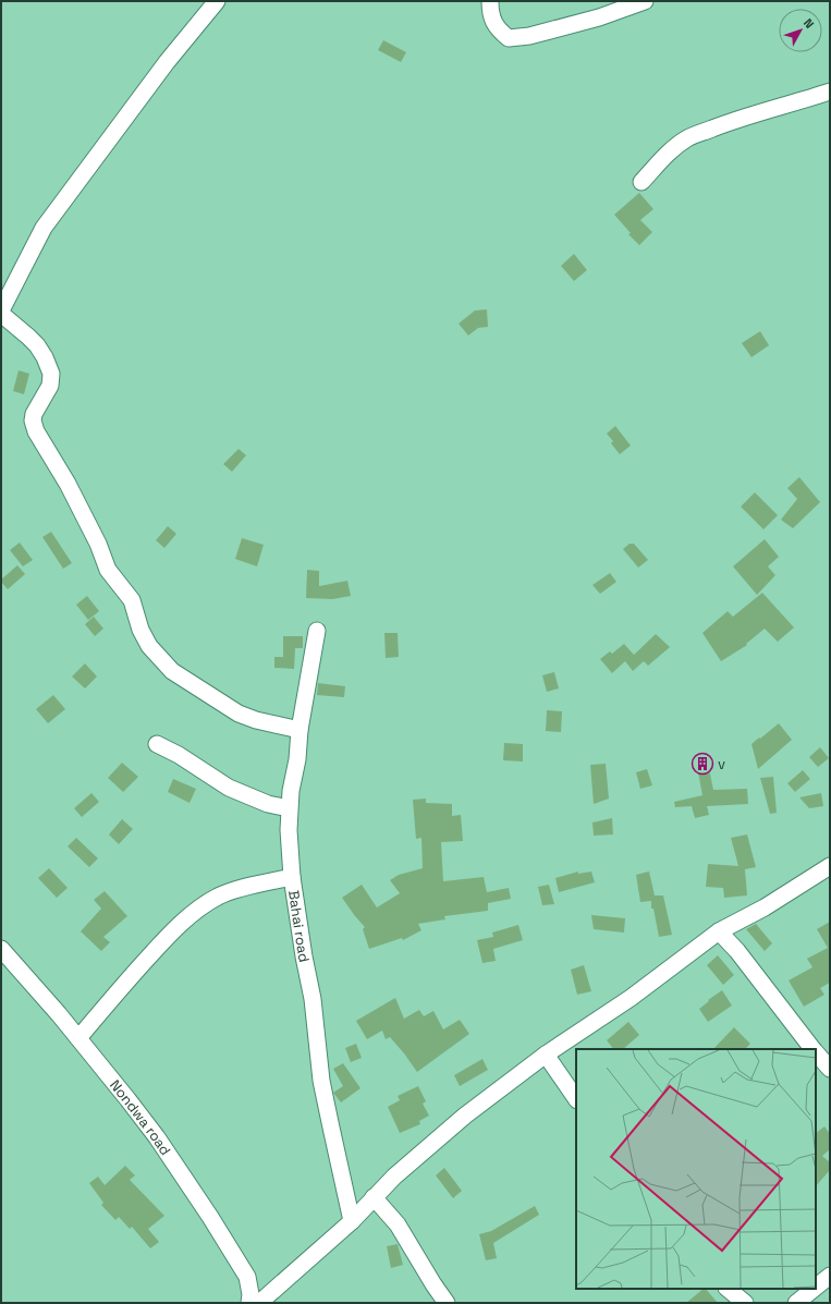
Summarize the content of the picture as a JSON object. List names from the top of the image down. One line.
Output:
{"streets":{"street":["Bahai road","Nondwa road"]},"places":{"building":["v"]},"north":"top right"}
